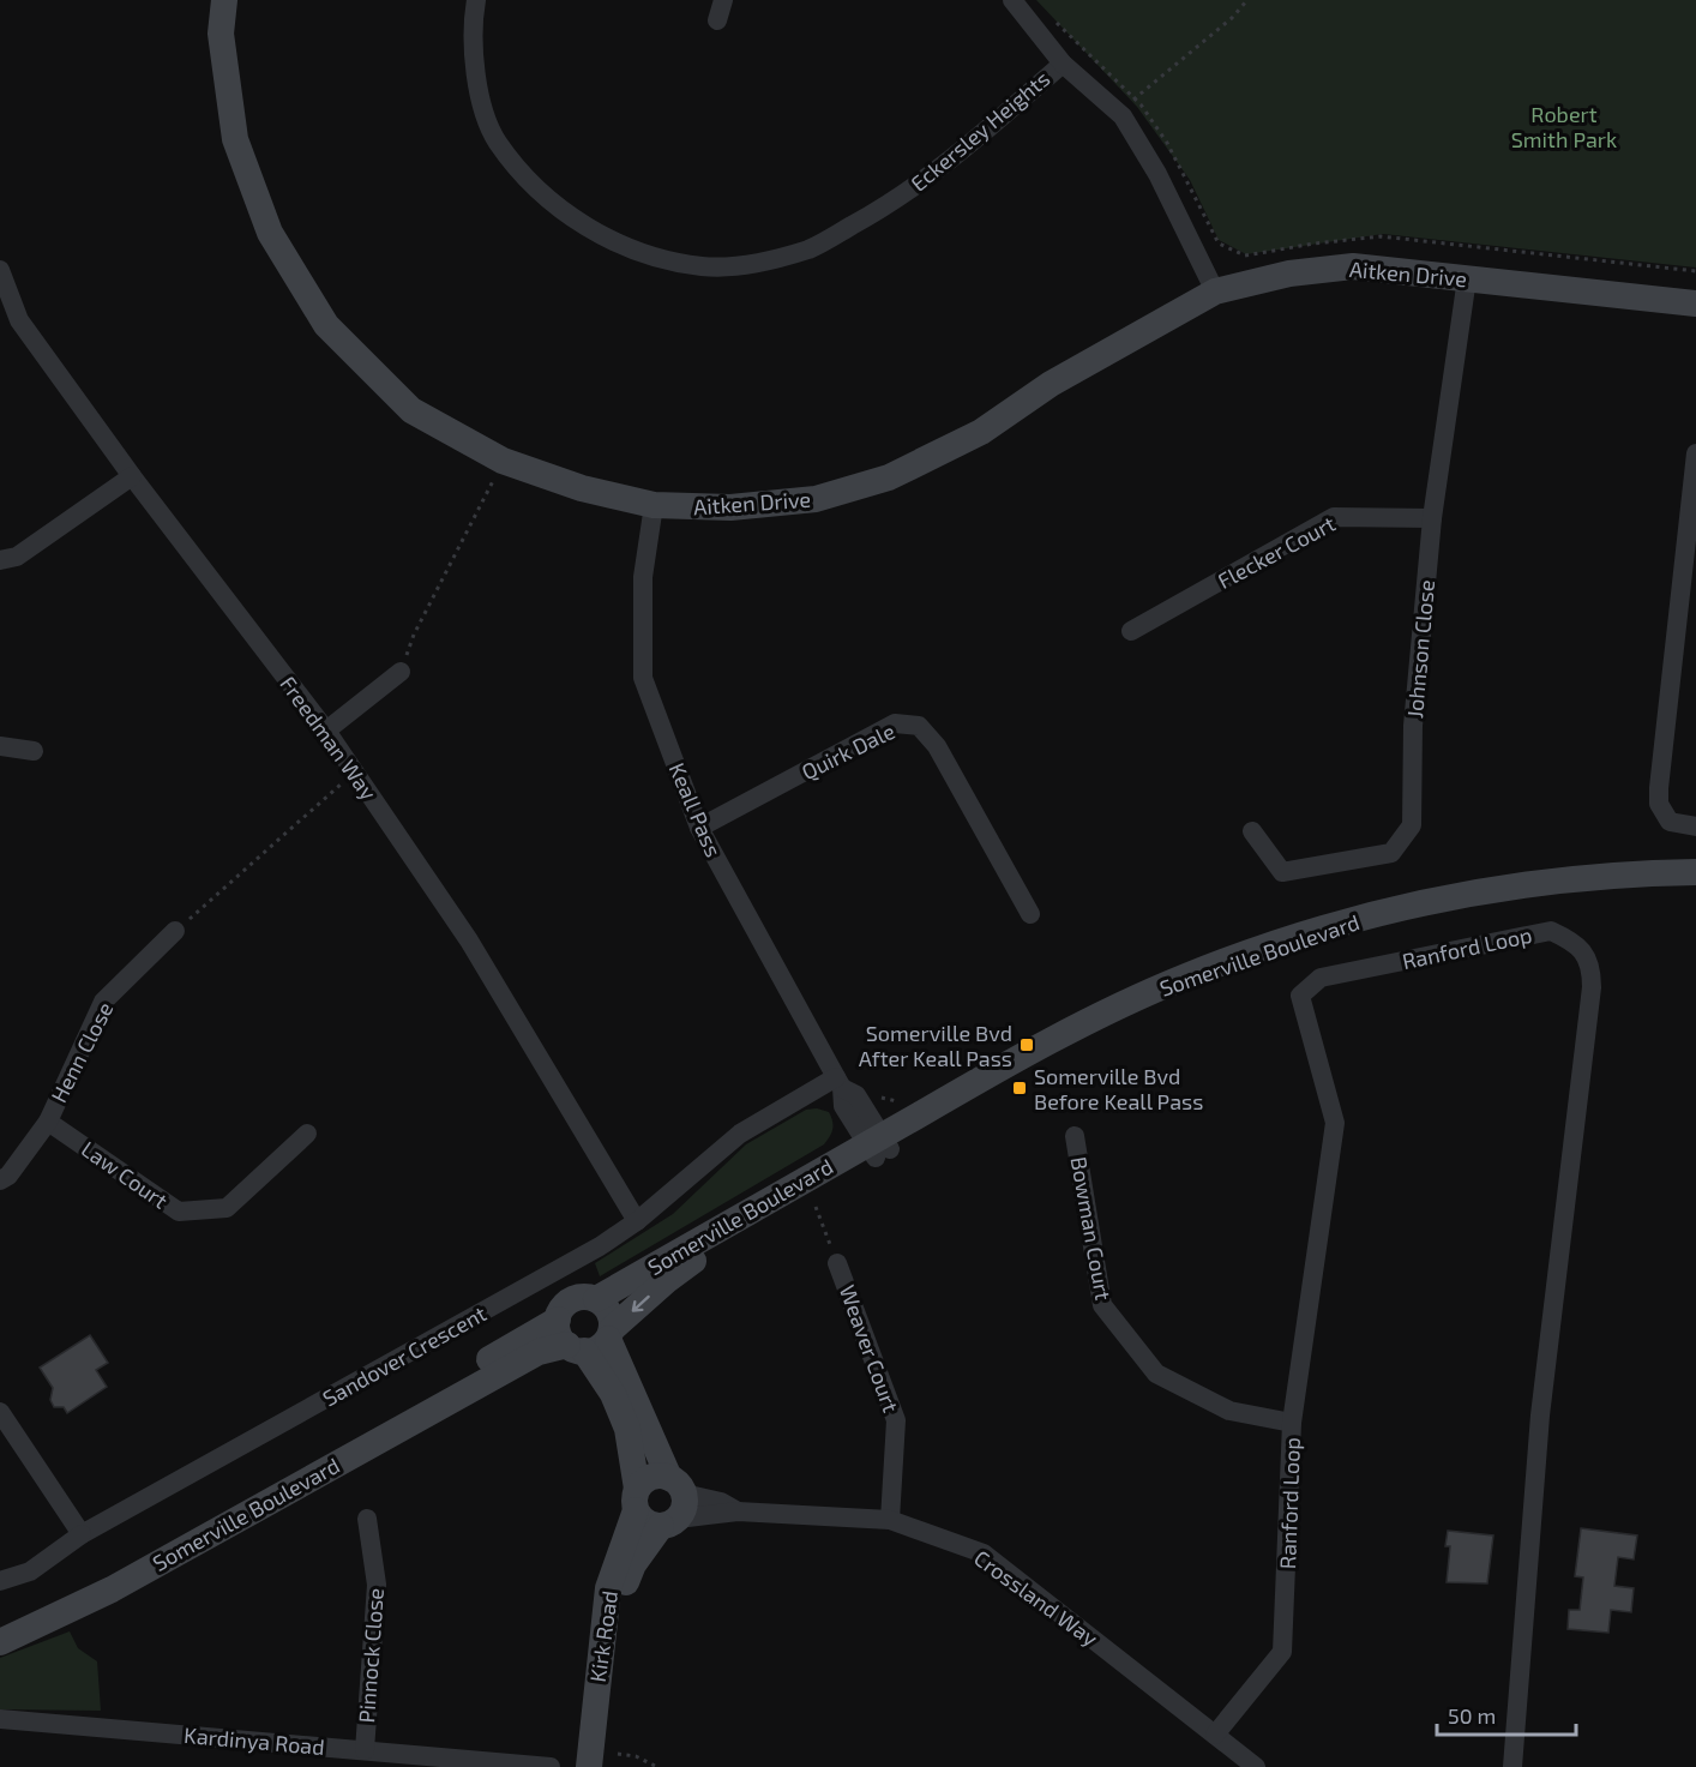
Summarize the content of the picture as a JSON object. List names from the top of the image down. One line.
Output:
{"streets":{"main road":["Aitken Drive","Somerville Boulevard","Kirk Road"],"street":["Eckersley Heights","Flecker Court","Johnson Close","Freedman Way","Quirk Dale","Keall Pass","Ranford Loop","Henn Close","Law Court","Bowman Court","Weaver Court","Sandover Crescent","Crossland Way","Pinnock Close","Kardinya Road"]},"crossings":[["Eckersley Heights","Aitken Drive"],["Aitken Drive","Johnson Close"],["Aitken Drive","Keall Pass"],["Flecker Court","Johnson Close"],["Freedman Way","Sandover Crescent"],["Quirk Dale","Keall Pass"],["Keall Pass","Somerville Boulevard"],["Keall Pass","Sandover Crescent"],["Ranford Loop","Bowman Court"],["Ranford Loop","Crossland Way"],["Somerville Boulevard","Kirk Road"],["Henn Close","Law Court"],["Weaver Court","Crossland Way"],["Crossland Way","Kirk Road"],["Pinnock Close","Kardinya Road"]],"parks":["Robert Smith Park"],"places":{"transit":["Somerville Bvd After Keall Pass","Somerville Bvd Before Keall Pass"]},"scale_bar":"50 m"}
